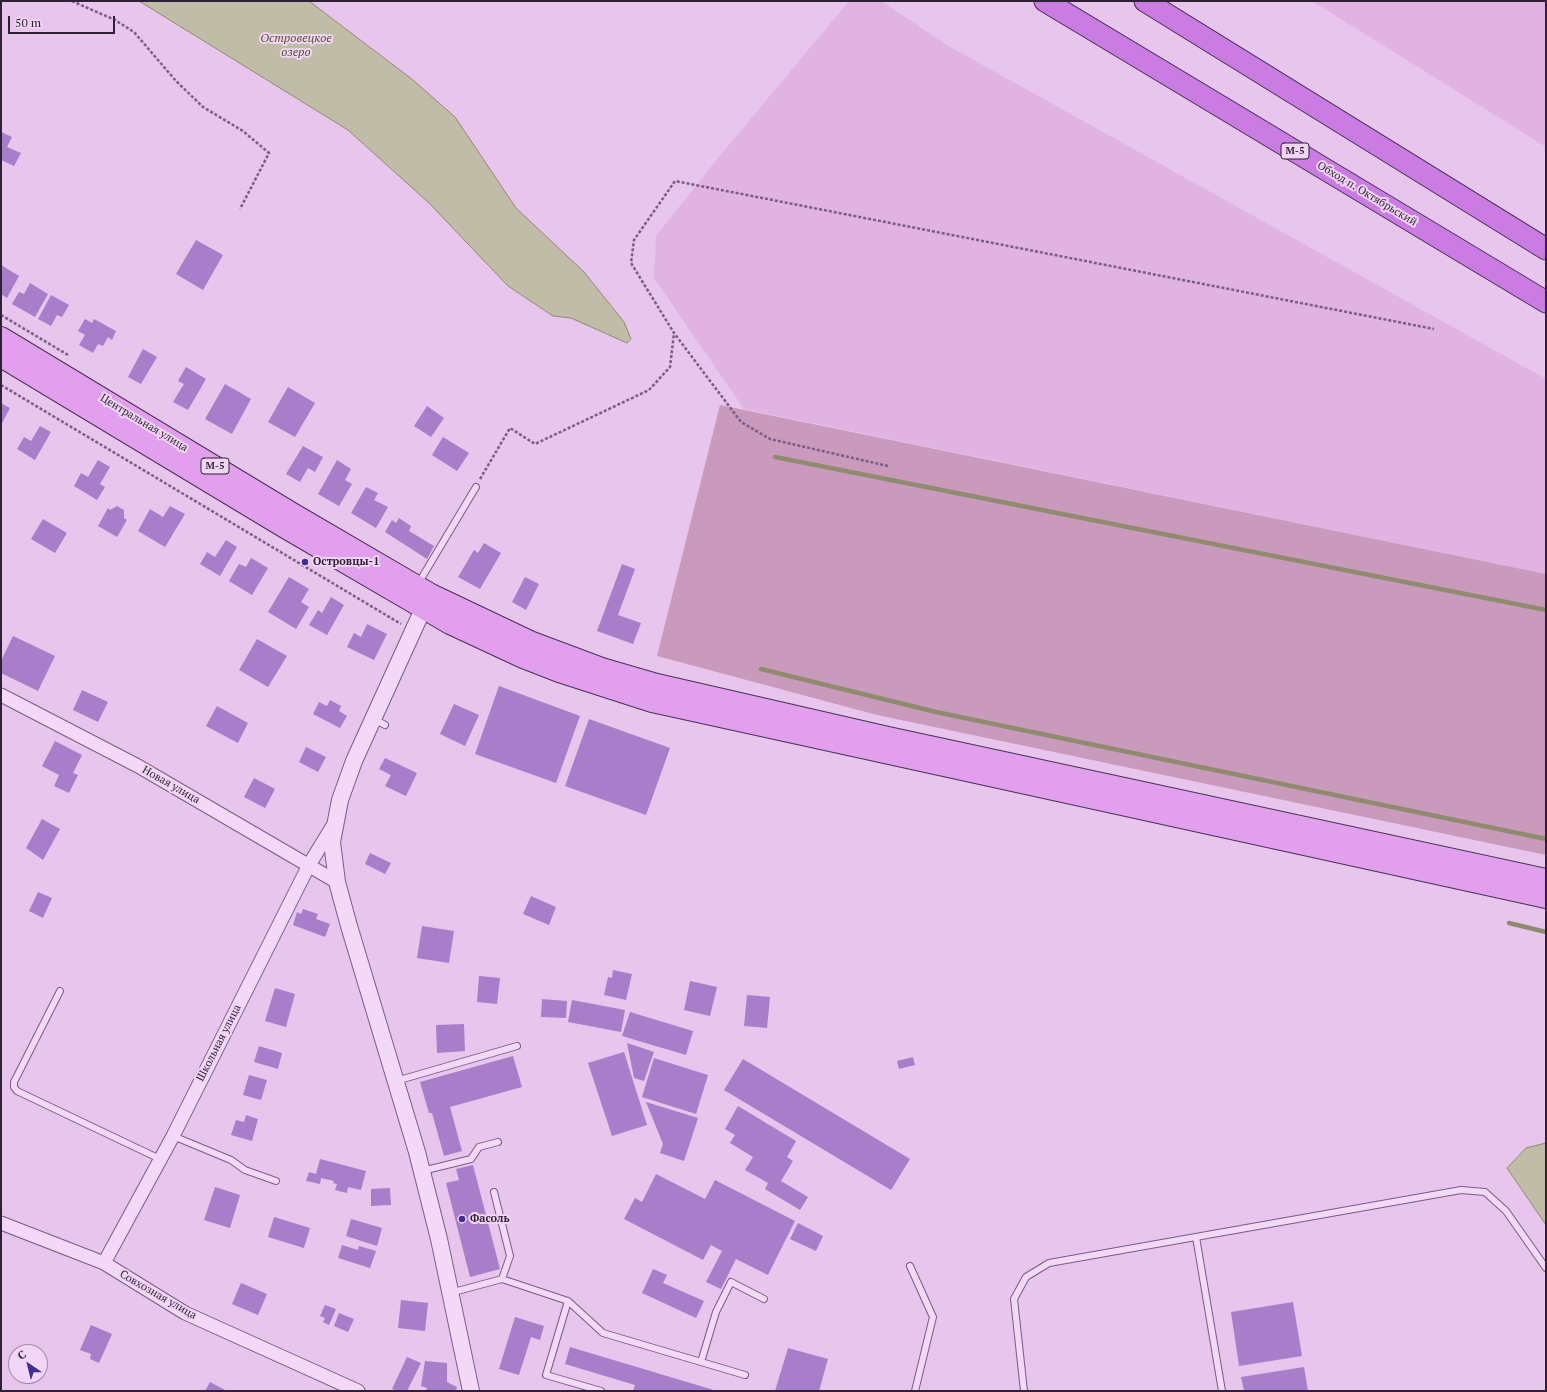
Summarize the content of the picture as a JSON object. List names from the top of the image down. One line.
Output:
{"streets":{"highway":["М-5","Обход п. Октябрьский"],"main road":["Центральная улица"],"street":["Новая улица","Школьная улица","Совхозная улица"]},"crossings":[["Новая улица","Школьная улица"],["Школьная улица","Совхозная улица"]],"water":["Островецкое озеро"],"places":["Островцы-1","Фасоль"],"scale_bar":"50 m","north":"top left"}
